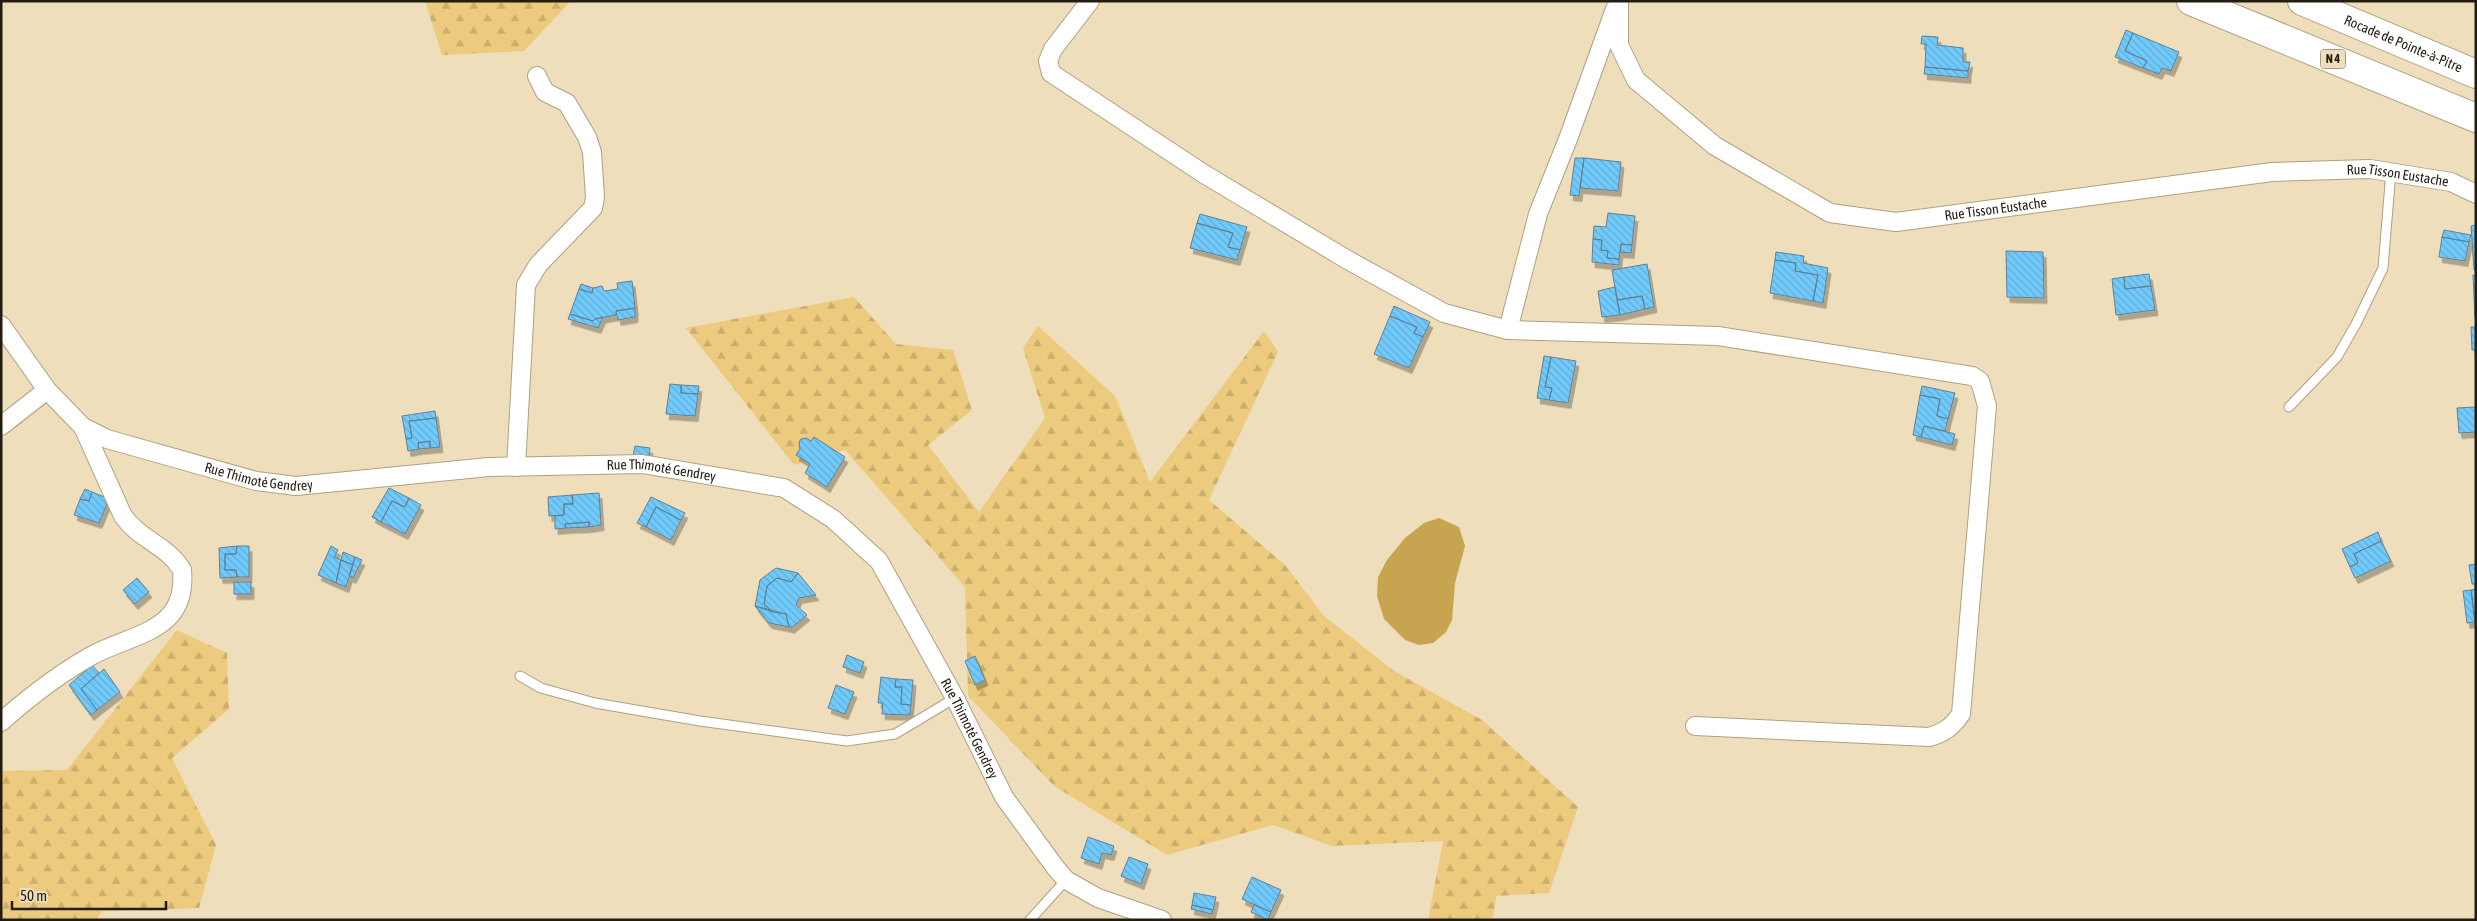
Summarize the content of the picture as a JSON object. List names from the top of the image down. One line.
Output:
{"streets":{"highway":["Rocade de Pointe-à-Pitre","N 4"],"street":["Rue Tisson Eustache","Rue Thimoté Gendrey"]},"scale_bar":"50 m"}
